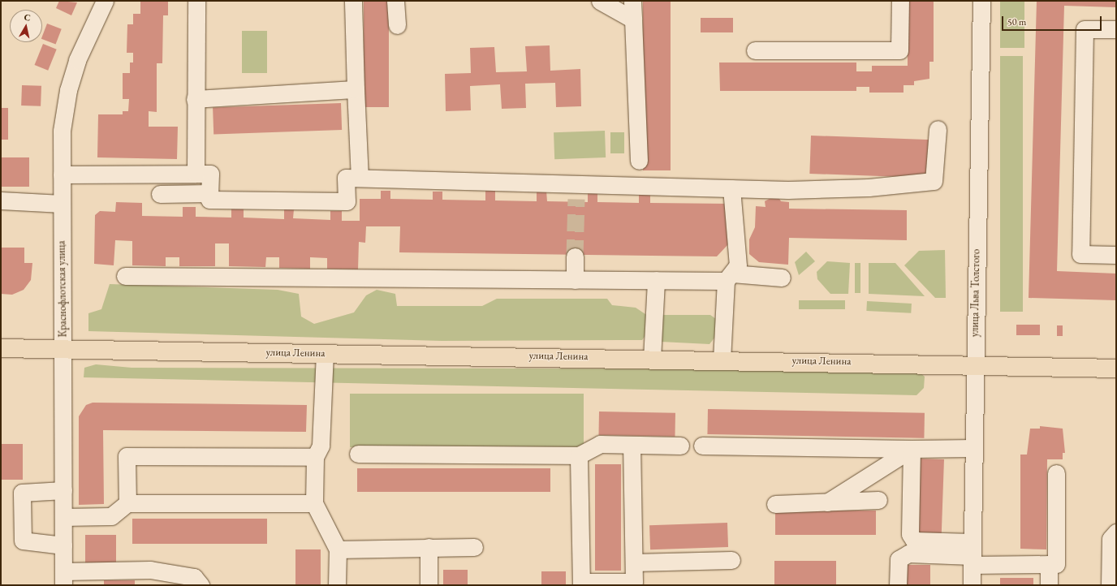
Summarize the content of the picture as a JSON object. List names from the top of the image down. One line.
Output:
{"streets":{"main road":["улица Ленина"],"street":["Краснофлотская улица","улица Льва Толстого"]},"crossings":[["Краснофлотская улица","улица Ленина"],["улица Льва Толстого","улица Ленина"]],"scale_bar":"50 m","north":"top"}
